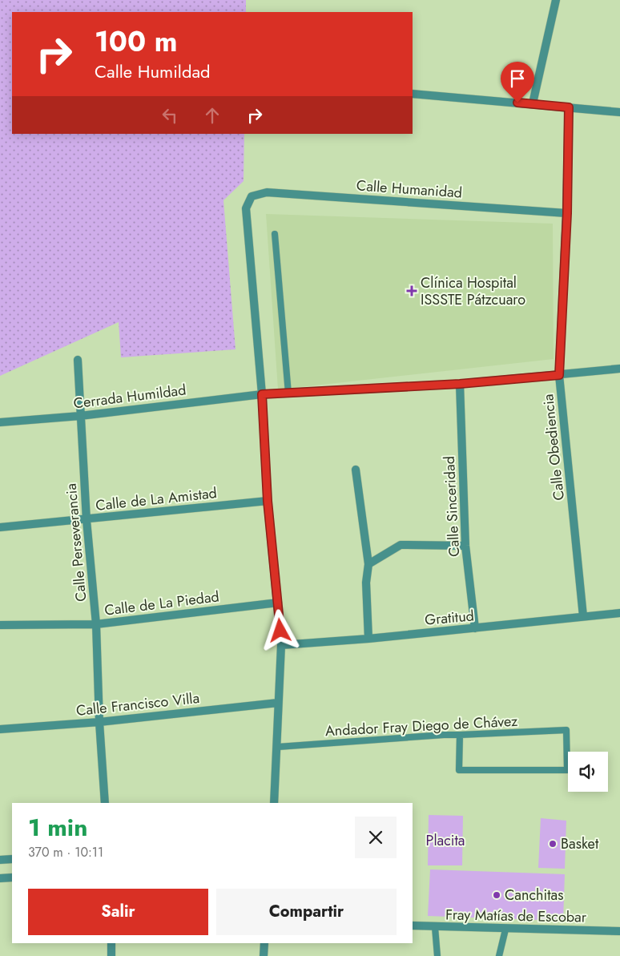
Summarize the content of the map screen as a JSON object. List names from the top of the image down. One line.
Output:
{"streets":{"street":["Calle Humanidad","Cerrada Humildad","Calle Obediencia","Calle de La Amistad","Calle Sinceridad","Calle Perseverancia","Calle de La Piedad","Gratitud","Calle Francisco Villa","Fray Matías de Escobar"],"lane":["Andador Fray Diego de Chávez"]},"crossings":[["Calle Humanidad","Cerrada Humildad"],["Calle Humanidad","Calle Obediencia"],["Cerrada Humildad","Calle Obediencia"],["Cerrada Humildad","Calle Sinceridad"],["Cerrada Humildad","Calle Perseverancia"],["Calle Obediencia","Gratitud"],["Calle de La Amistad","Calle Perseverancia"],["Calle Sinceridad","Gratitud"],["Calle Perseverancia","Calle de La Piedad"],["Calle Perseverancia","Calle Francisco Villa"]],"parks":["Placita"],"places":{"health":["Clínica Hospital ISSSTE Pátzcuaro"],"other":["Basket","Canchitas"]},"page":{"turn":["100 m","Calle Humildad"],"heading":["1 min","370 m · 10:11"],"buttons":["Salir","Compartir"]}}
